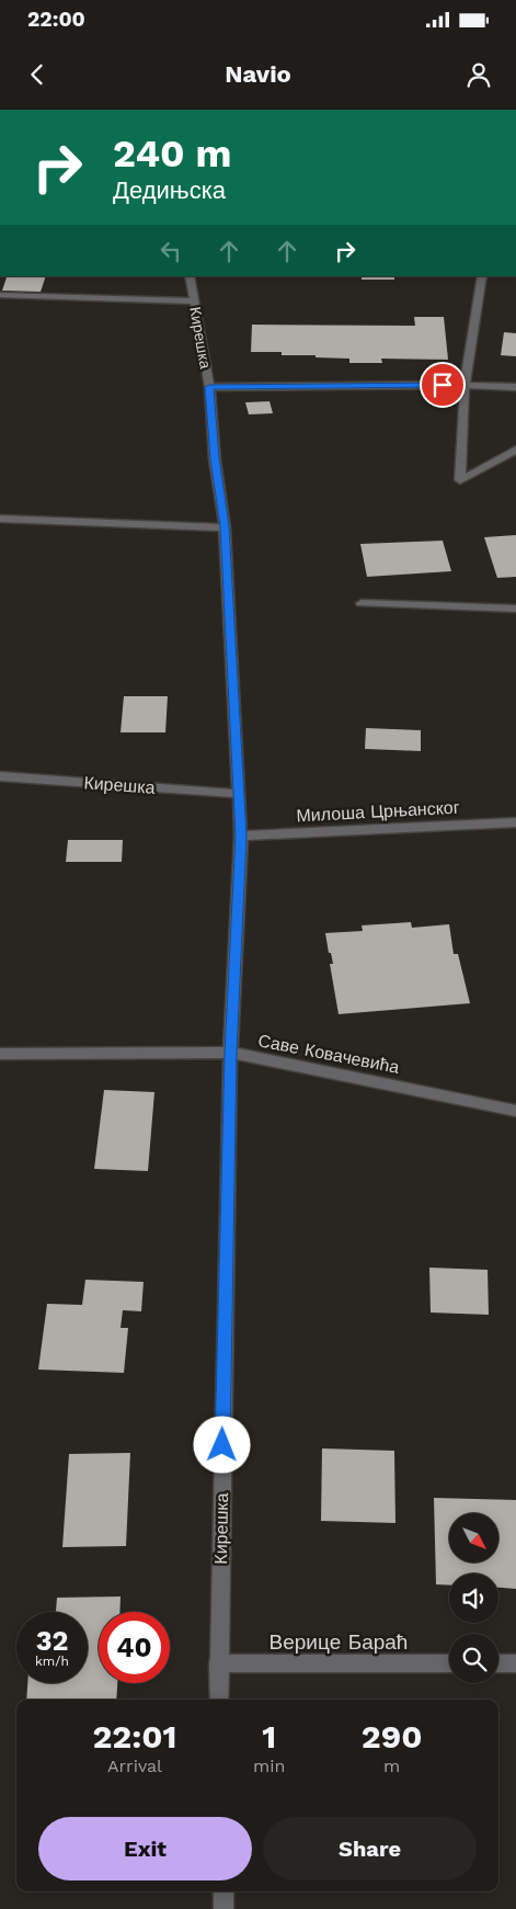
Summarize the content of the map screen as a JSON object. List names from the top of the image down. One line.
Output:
{"streets":{"street":["Кирешка","Милоша Црњанског","Саве Ковачевића","Верице Бараћ"]},"crossings":[["Кирешка","Милоша Црњанског"],["Кирешка","Саве Ковачевића"],["Кирешка","Верице Бараћ"]],"north":"bottom right","page":{"status":"22:00","header":"Navio","turn":["240 m","Дедињска"],"speed":"32 km/h","limit":"40","eta":["22:01","Arrival","1","min","290","m"],"buttons":["Exit","Share"]}}
